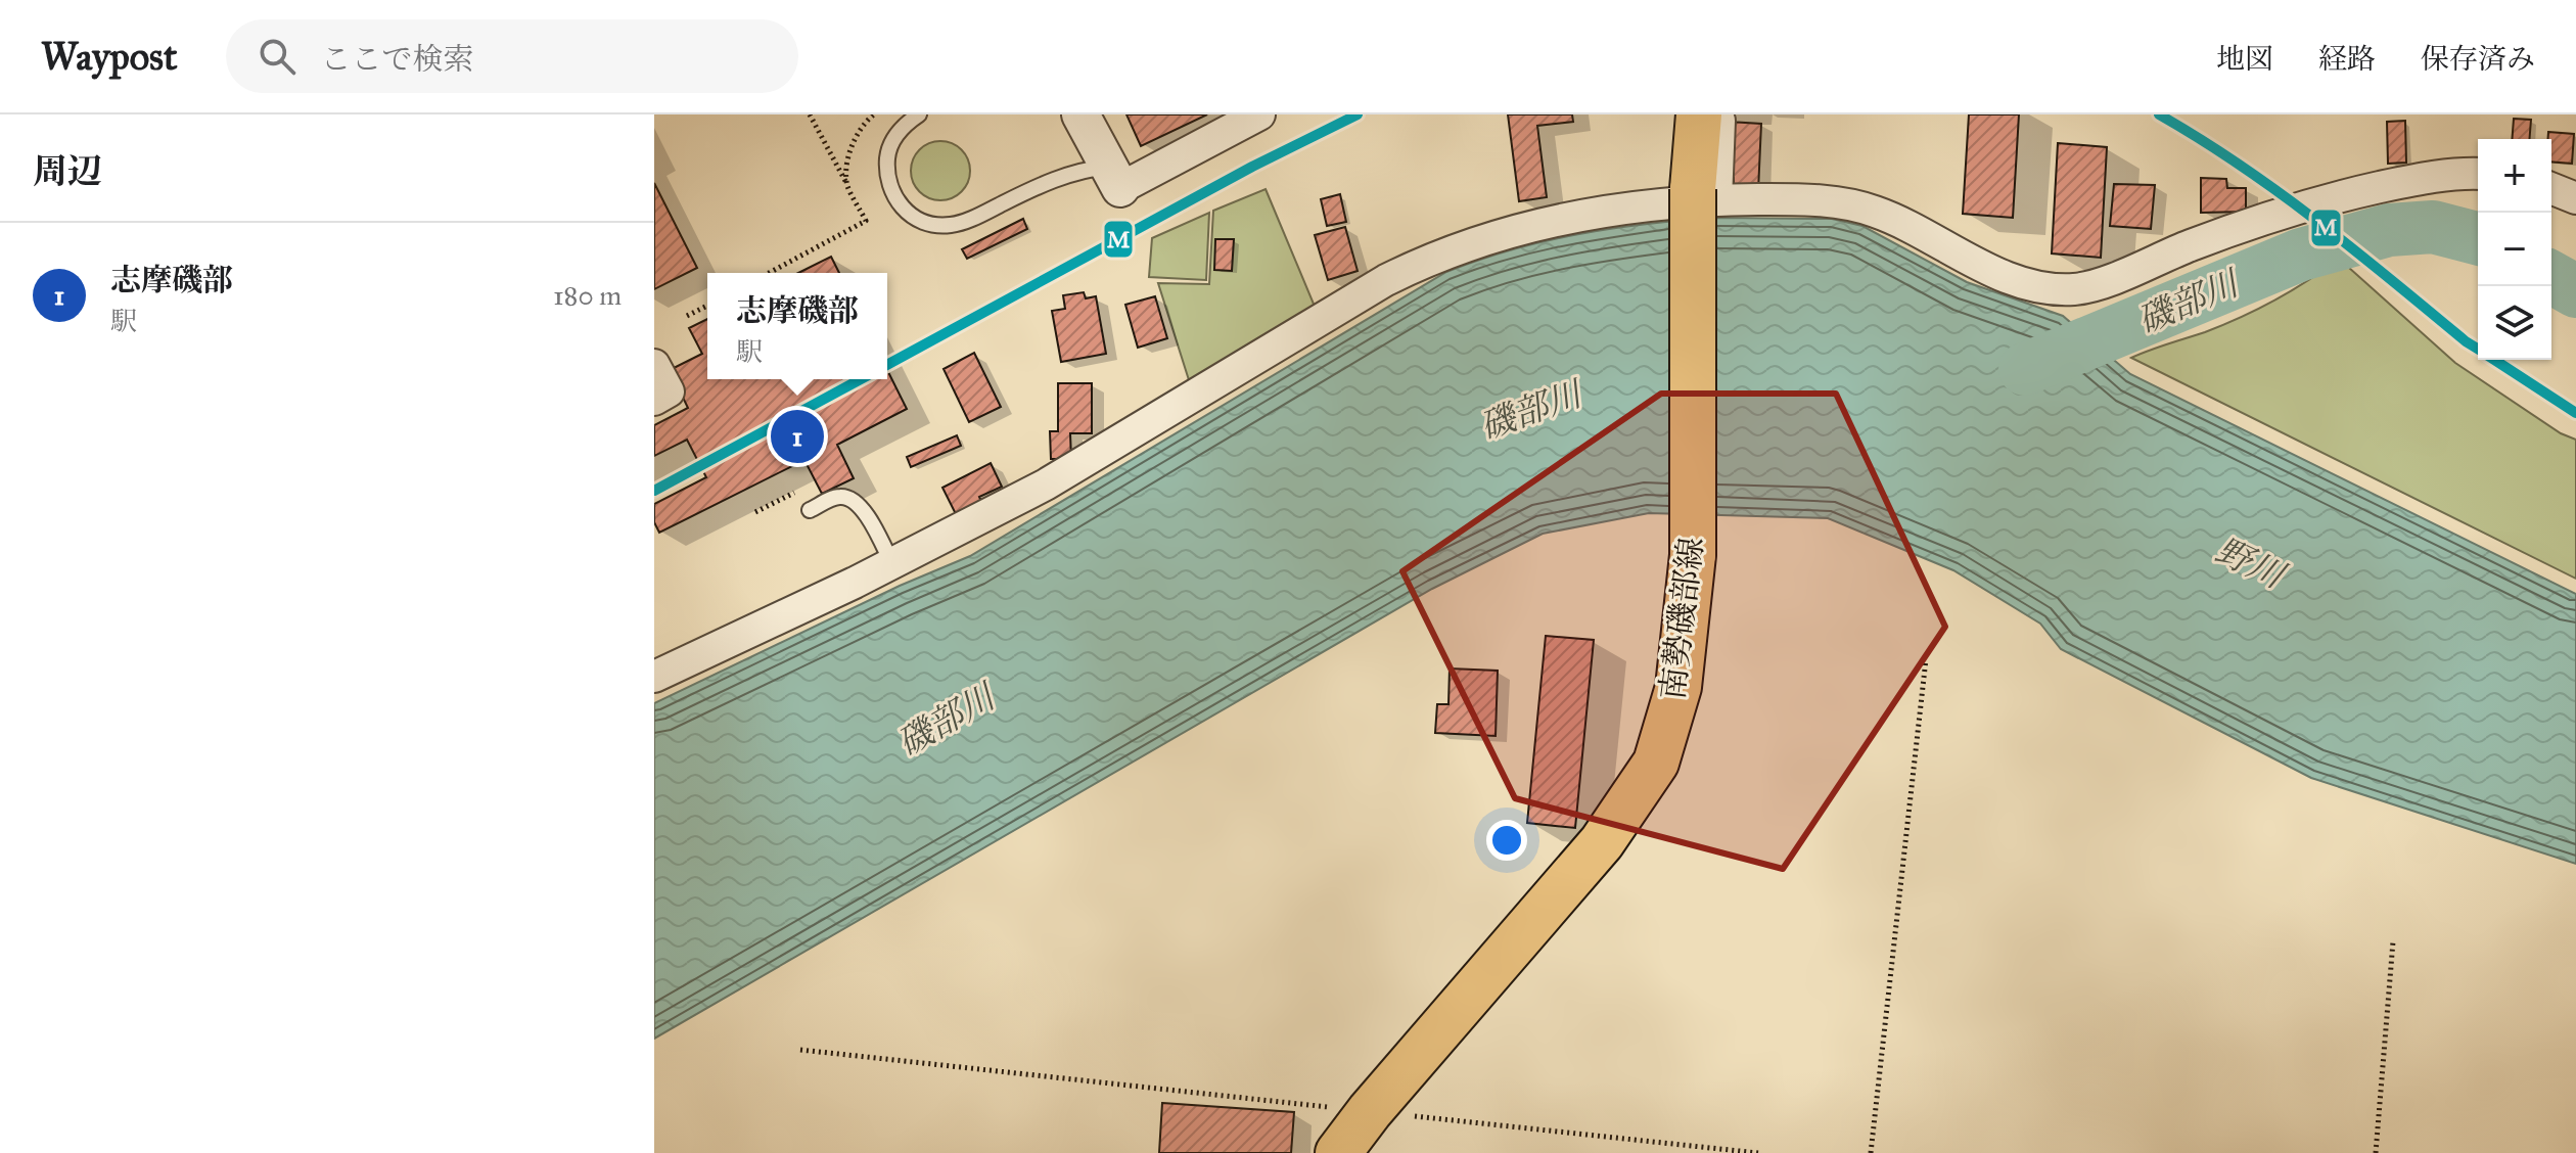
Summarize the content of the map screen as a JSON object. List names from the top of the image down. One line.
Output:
{"streets":{"main road":["南勢磯部線"]},"water":["磯部川","野川"],"lines":["transit line M"],"page":{"header":"Waypost","search":"ここで検索","nav":["地図","経路","保存済み"],"heading":"周辺","map_buttons":["+","−"],"list":[{"mark":"1","name":"志摩磯部","note":"駅","value":"180 m"}],"popup":["志摩磯部","駅"],"pins":"1"}}
